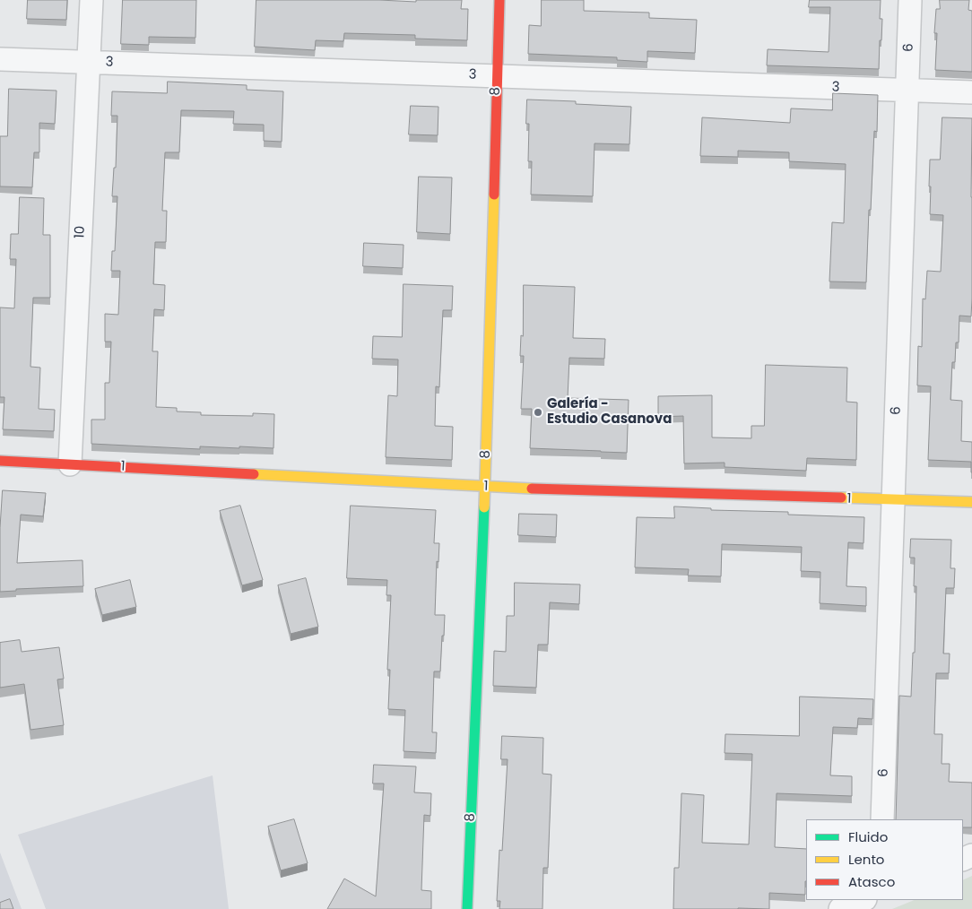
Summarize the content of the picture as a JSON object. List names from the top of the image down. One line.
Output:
{"streets":{"street":["6","3","8","10","1"]},"crossings":[["6","3"],["6","1"],["3","8"],["3","10"],["8","1"],["10","1"]],"places":["Galería - Estudio Casanova"],"legend":["Fluido","Lento","Atasco"]}
